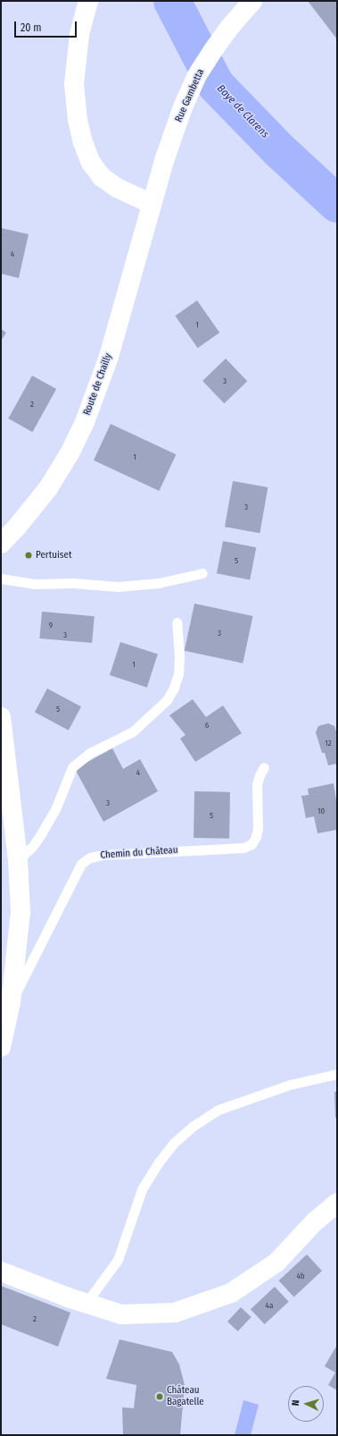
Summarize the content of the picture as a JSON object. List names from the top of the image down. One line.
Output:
{"streets":{"street":["Rue Gambetta","Route de Chailly"],"lane":["Chemin du Château"]},"crossings":[["Rue Gambetta","Route de Chailly"]],"water":["Baye de Clarens"],"places":["Pertuiset","Château Bagatelle"],"house_numbers":["4","1","3","2","1","3","5","9","3","3","1","5","6","12","4","3","10","5","4b","4a","2"],"scale_bar":"20 m","north":"left"}
